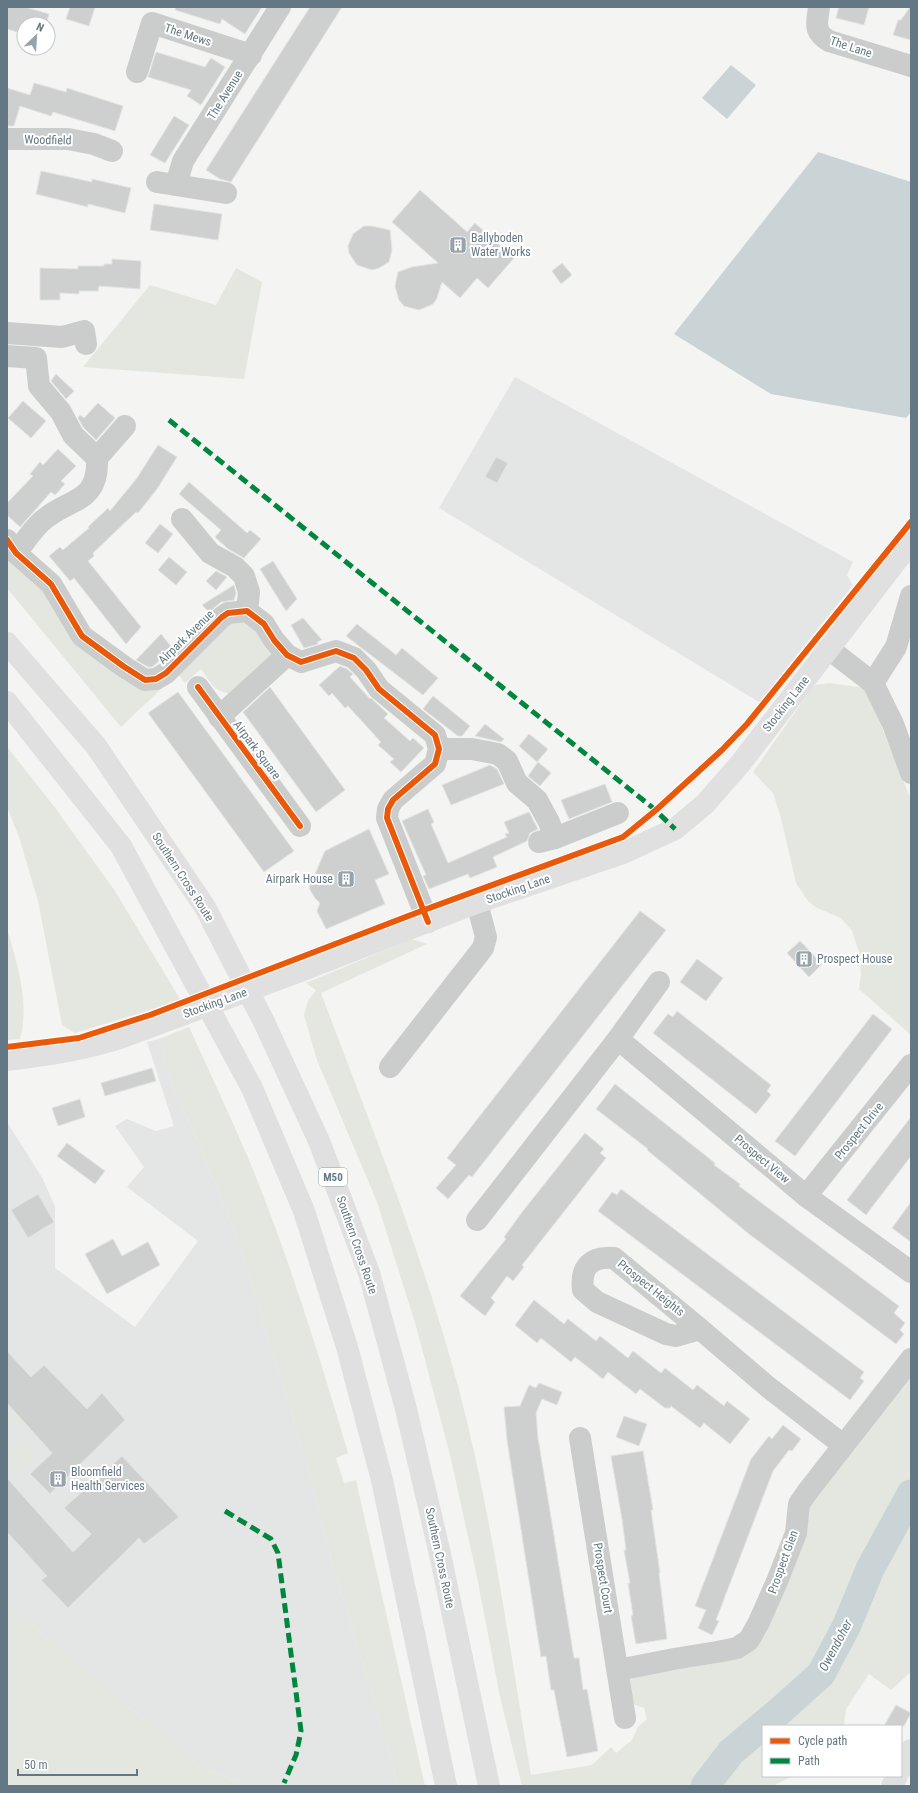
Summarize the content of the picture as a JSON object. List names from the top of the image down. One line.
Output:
{"streets":{"main road":["Stocking Lane","Southern Cross Route","M50"],"street":["The Mews","The Lane","The Avenue","Woodfield","Airpark Avenue","Airpark Square","Prospect Drive","Prospect View","Prospect Heights","Prospect Glen","Prospect Court"]},"crossings":[["The Mews","The Avenue"],["Prospect Drive","Prospect View"],["Prospect Heights","Prospect Glen"],["Prospect Glen","Prospect Court"]],"water":["Owendoher"],"places":{"building":["Ballyboden Water Works","Airpark House","Prospect House","Bloomfield Health Services"]},"legend":["Cycle path","Path"],"scale_bar":"50 m","north":"top right"}
